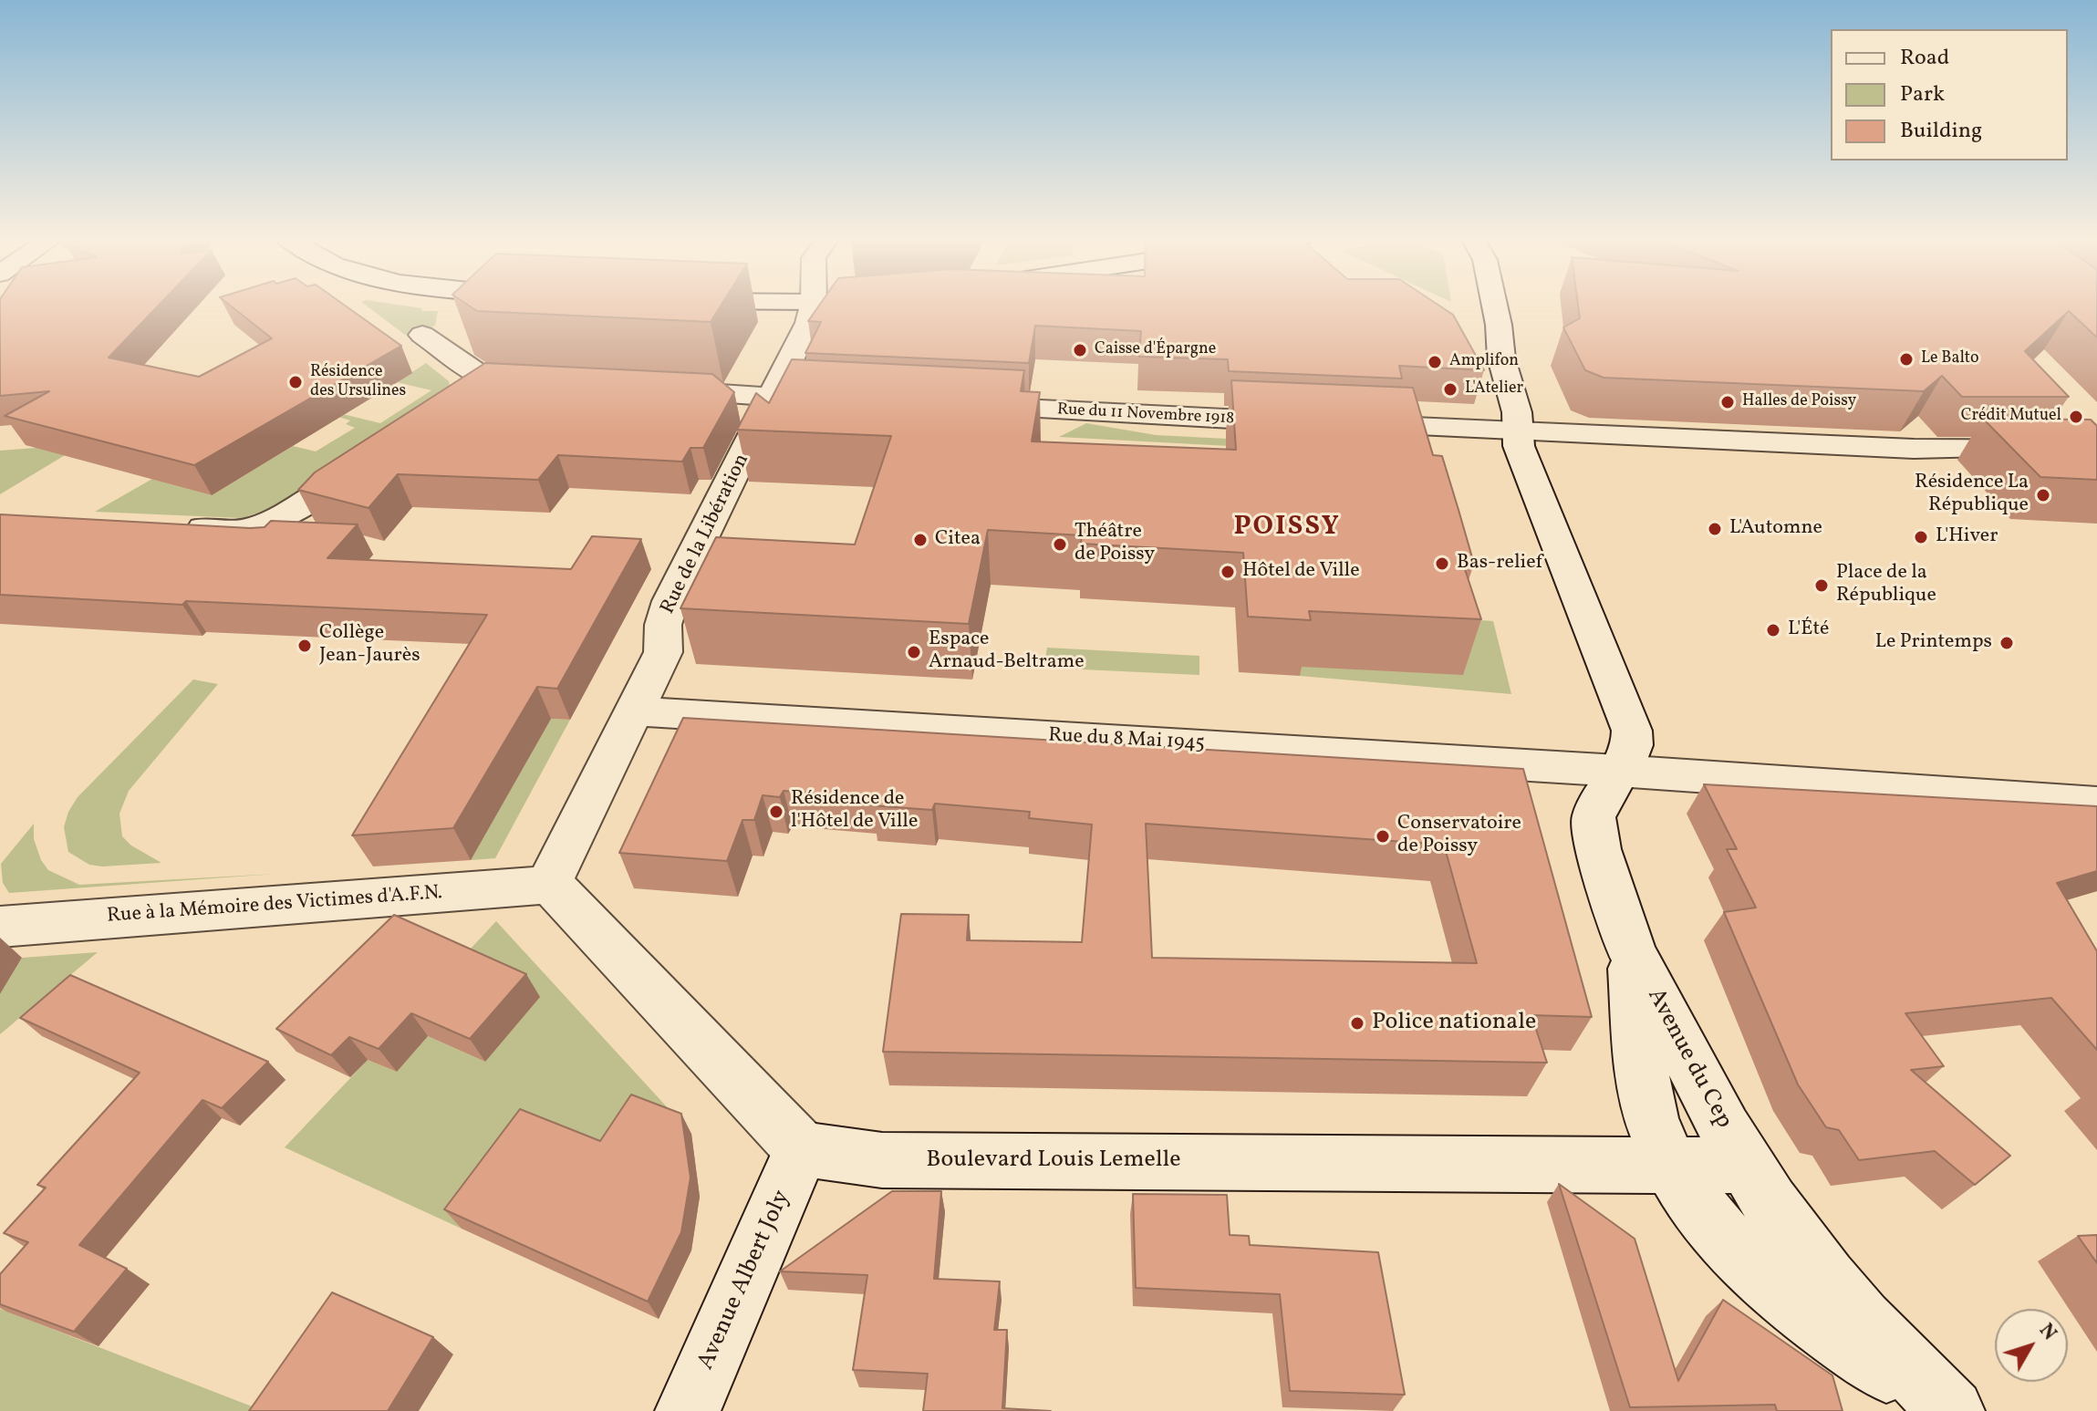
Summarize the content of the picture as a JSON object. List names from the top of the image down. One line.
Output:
{"streets":{"street":["Rue du 11 Novembre 1918","Rue de la Libération","Rue du 8 Mai 1945","Rue à la Mémoire des Victimes d'A.F.N.","Avenue du Cep","Boulevard Louis Lemelle","Avenue Albert Joly"]},"crossings":[["Rue de la Libération","Rue du 8 Mai 1945"],["Rue de la Libération","Rue à la Mémoire des Victimes d'A.F.N."],["Rue du 8 Mai 1945","Avenue du Cep"],["Avenue du Cep","Boulevard Louis Lemelle"],["Boulevard Louis Lemelle","Avenue Albert Joly"]],"districts":["POISSY"],"places":["Caisse d'Épargne","Le Balto","Amplifon","Résidence des Ursulines","L'Atelier","Halles de Poissy","Crédit Mutuel","Résidence La République","L'Automne","L'Hiver","Citea","Théâtre de Poissy","Bas-relief","Hôtel de Ville","Place de la République","L'Été","Le Printemps","Collège Jean-Jaurès","Espace Arnaud-Beltrame","Résidence de l'Hôtel de Ville","Conservatoire de Poissy","Police nationale"],"legend":["Road","Park","Building"],"north":"top right"}
